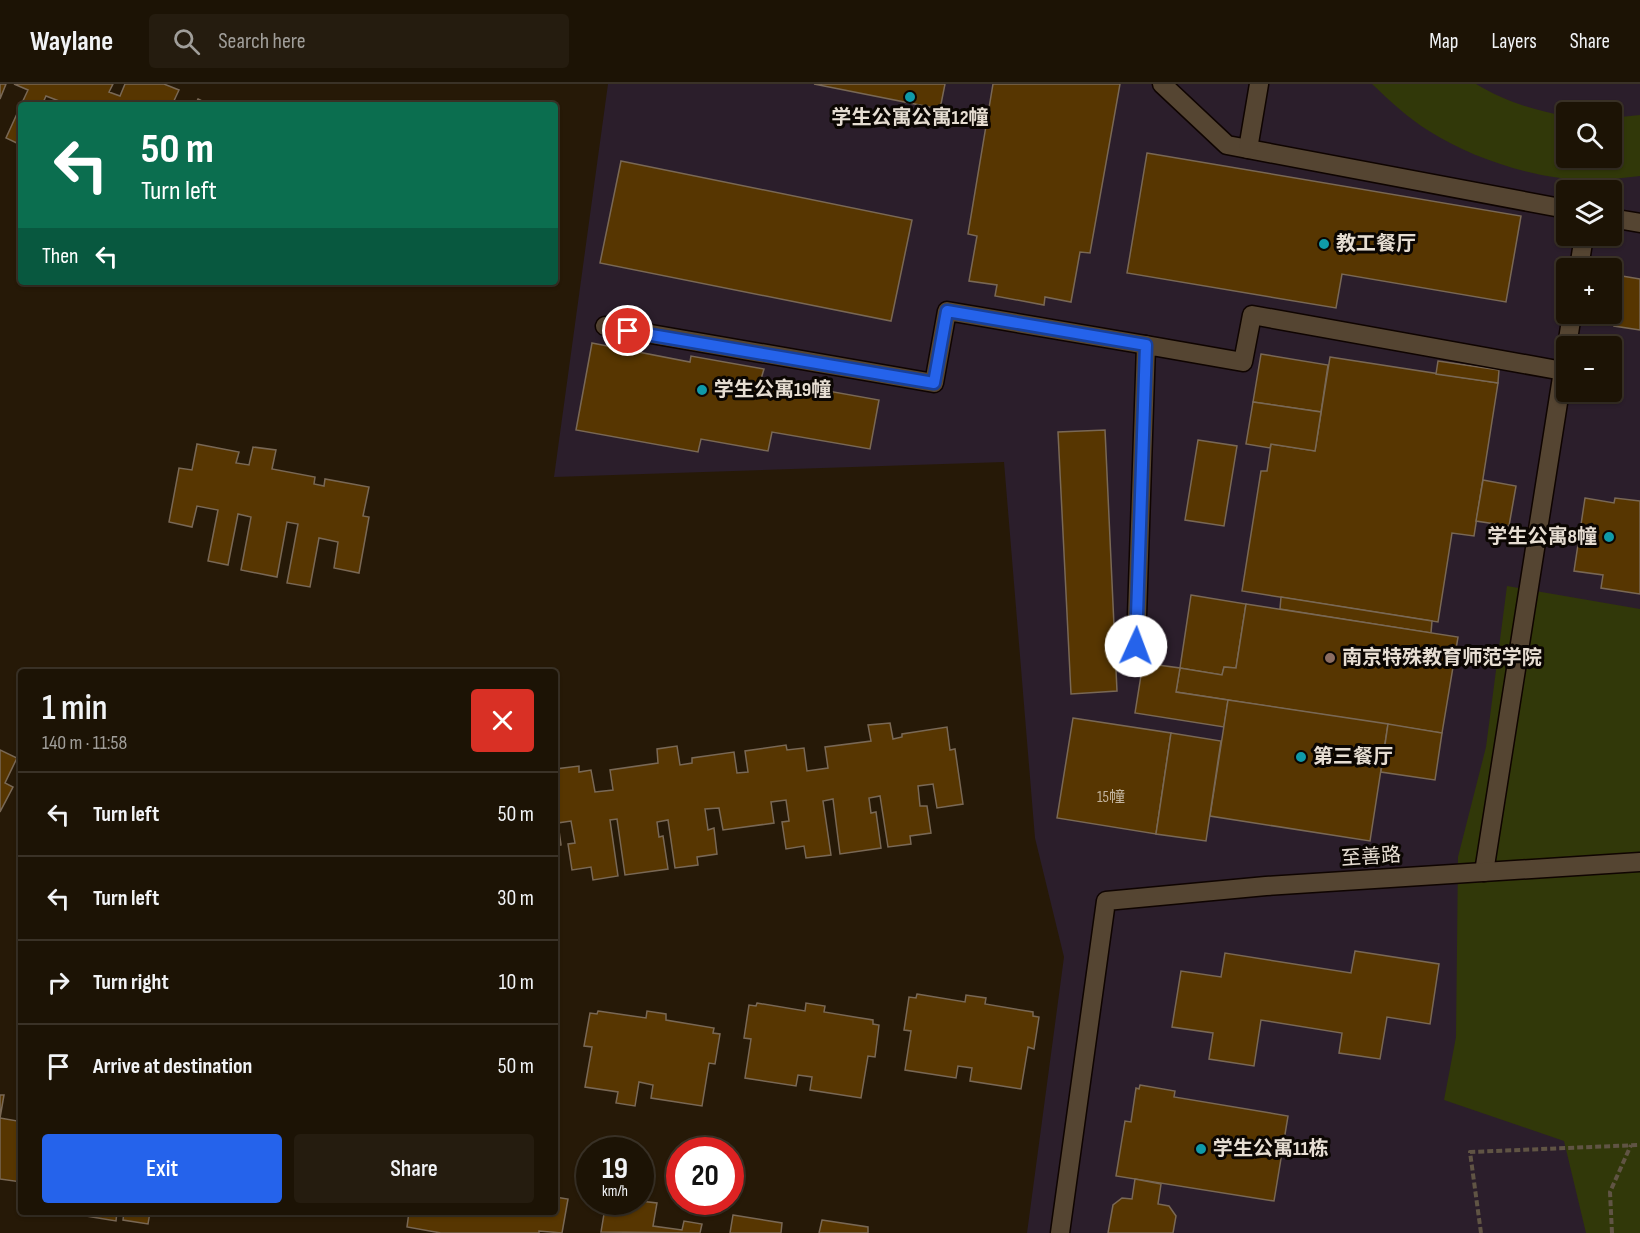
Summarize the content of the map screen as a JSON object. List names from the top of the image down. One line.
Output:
{"streets":{"lane":["至善路"]},"places":["学生公寓公寓12幢","教工餐厅","学生公寓19幢","学生公寓8幢","南京特殊教育师范学院","第三餐厅","学生公寓11栋"],"house_numbers":["15幢"],"page":{"header":"Waylane","search":"Search here","nav":["Map","Layers","Share"],"map_buttons":["+","−"],"turn":["50 m","Turn left"],"then":"Then","heading":["1 min","140 m · 11:58"],"list":[{"name":"Turn left","value":"50 m"},{"name":"Turn left","value":"30 m"},{"name":"Turn right","value":"10 m"},{"name":"Arrive at destination","value":"50 m"}],"buttons":["Exit","Share"],"speed":"19 km/h","limit":"20"}}
